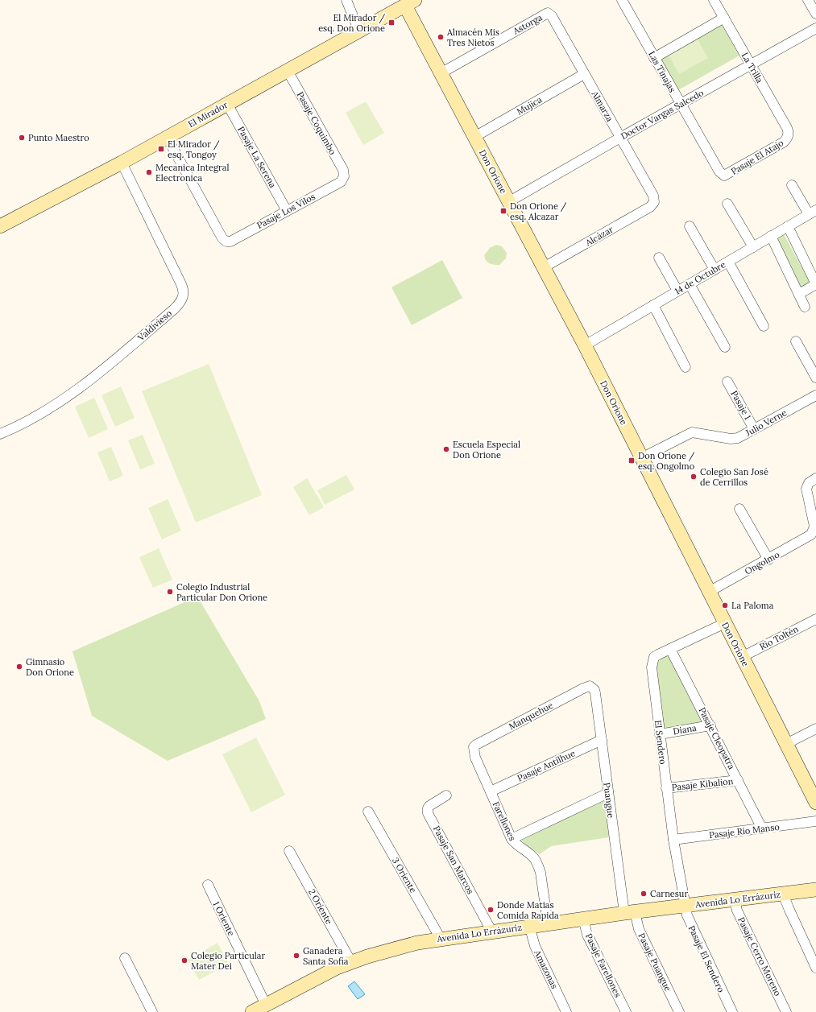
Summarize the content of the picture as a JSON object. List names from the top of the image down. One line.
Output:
{"streets":{"main road":["El Mirador","Don Orione","Avenida Lo Errázuriz"],"street":["Astorga","La Trilla","Las Tinajas","Mujica","Almarza","Doctor Vargas Salcedo","Pasaje Coquimbo","Pasaje La Serena","Pasaje El Atajo","Pasaje Los Vilos","Alcázar","14 de Octubre","Valdivieso","Pasaje 1","Julio Verne","Ongolmo","Río Toltén","Manquehue","Diana","Pasaje Cleopatra","El Sendero","Pasaje Antilhue","Pasaje Kibalion","Puangue","Farellones","Pasaje Río Manso","Pasaje San Marcos","3 Oriente","2 Oriente","1 Oriente","Pasaje Cerro Moreno","Pasaje El Sendero","Pasaje Puangue","Pasaje Farellones","Amazonas"]},"crossings":[["Astorga","Almarza"],["Astorga","Don Orione"],["La Trilla","Doctor Vargas Salcedo"],["La Trilla","Pasaje El Atajo"],["Las Tinajas","Doctor Vargas Salcedo"],["Las Tinajas","Pasaje El Atajo"],["Mujica","Almarza"],["Mujica","Don Orione"],["Almarza","Doctor Vargas Salcedo"],["Almarza","Alcázar"],["El Mirador","Pasaje Coquimbo"],["El Mirador","Pasaje La Serena"],["El Mirador","Don Orione"],["El Mirador","Pasaje Los Vilos"],["El Mirador","Valdivieso"],["Doctor Vargas Salcedo","Don Orione"],["Pasaje Coquimbo","Pasaje Los Vilos"],["Pasaje La Serena","Pasaje Los Vilos"],["Don Orione","Alcázar"],["Don Orione","14 de Octubre"],["Don Orione","Julio Verne"],["Don Orione","Ongolmo"],["Don Orione","Río Toltén"],["Don Orione","El Sendero"],["Pasaje 1","Julio Verne"],["Manquehue","Puangue"],["Manquehue","Farellones"],["Diana","Pasaje Cleopatra"],["Diana","El Sendero"],["Pasaje Cleopatra","El Sendero"],["Pasaje Cleopatra","Pasaje Kibalion"],["Pasaje Cleopatra","Pasaje Río Manso"],["El Sendero","Pasaje Kibalion"],["El Sendero","Pasaje Río Manso"],["El Sendero","Avenida Lo Errázuriz"],["El Sendero","Pasaje El Sendero"],["Pasaje Antilhue","Puangue"],["Pasaje Antilhue","Farellones"],["Puangue","Avenida Lo Errázuriz"],["Puangue","Pasaje Puangue"],["Farellones","Avenida Lo Errázuriz"],["Pasaje San Marcos","Avenida Lo Errázuriz"],["3 Oriente","Avenida Lo Errázuriz"],["Avenida Lo Errázuriz","2 Oriente"],["Avenida Lo Errázuriz","1 Oriente"],["Avenida Lo Errázuriz","Pasaje Cerro Moreno"],["Avenida Lo Errázuriz","Pasaje El Sendero"],["Avenida Lo Errázuriz","Pasaje Puangue"],["Avenida Lo Errázuriz","Pasaje Farellones"],["Avenida Lo Errázuriz","Amazonas"]],"places":{"transit":["El Mirador / esq. Don Orione","El Mirador / esq. Tongoy","Don Orione / esq. Alcazar","Don Orione / esq. Ongolmo"],"other":["Almacén Mis Tres Nietos","Punto Maestro","Mecanica Integral Electronica","Escuela Especial Don Orione","Colegio San José de Cerrillos","Colegio Industrial Particular Don Orione","La Paloma","Gimnasio Don Orione","Carnesur","Donde Matias Comida Rapida","Ganadera Santa Sofia","Colegio Particular Mater Dei"]}}
